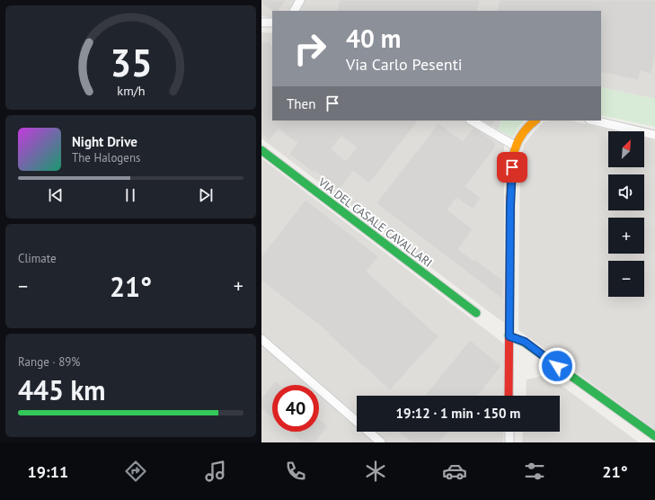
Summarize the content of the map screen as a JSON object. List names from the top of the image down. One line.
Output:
{"streets":{"street":["VIA DEL CASALE CAVALLARI"]},"north":"top right","page":{"turn":["40 m","Via Carlo Pesenti"],"then":"Then","song":["Night Drive","The Halogens"],"map_buttons":["+","−"],"tile":["Climate",["Range · 89%","445 km"]],"heat":["−","21°","+"],"limit":"40","trip":"19:12 · 1 min · 150 m","tabs":["19:11","21°"],"gauge":["35","km/h"]}}
